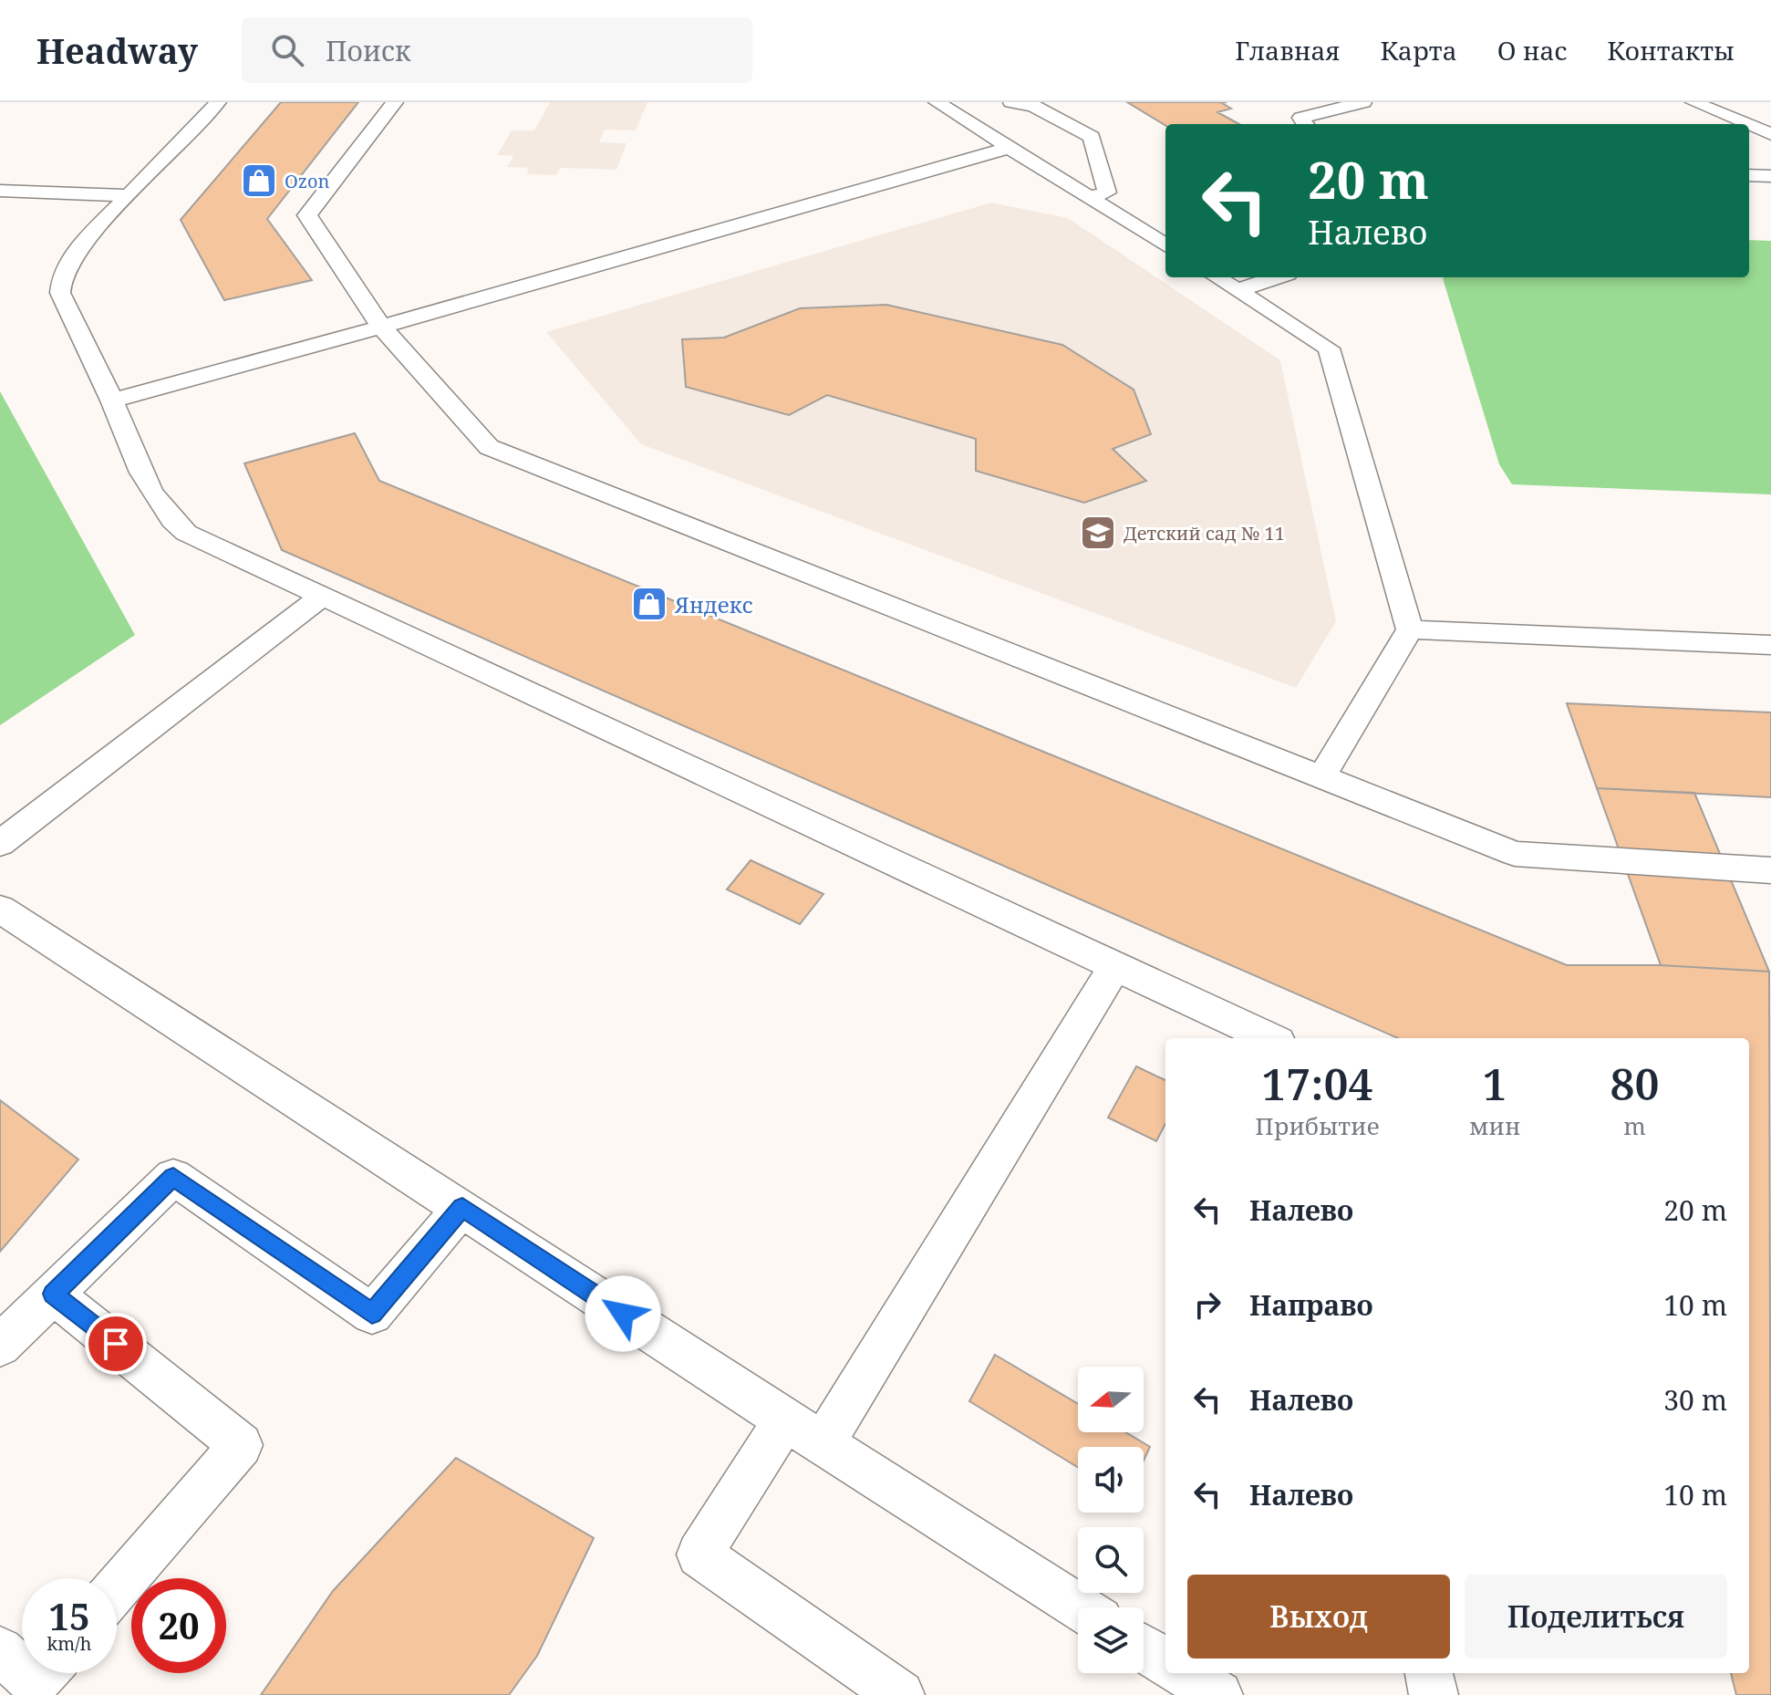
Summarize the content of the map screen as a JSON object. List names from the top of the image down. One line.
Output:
{"places":{"shop":["Ozon","Яндекс"],"school or university":["Детский сад № 11"]},"north":"left","page":{"header":"Headway","search":"Поиск","nav":["Главная","Карта","О нас","Контакты"],"turn":["20 m","Налево"],"eta":["17:04","Прибытие","1","мин","80","m"],"list":[{"name":"Налево","value":"20 m"},{"name":"Направо","value":"10 m"},{"name":"Налево","value":"30 m"},{"name":"Налево","value":"10 m"}],"buttons":["Выход","Поделиться"],"speed":"15 km/h","limit":"20"}}
